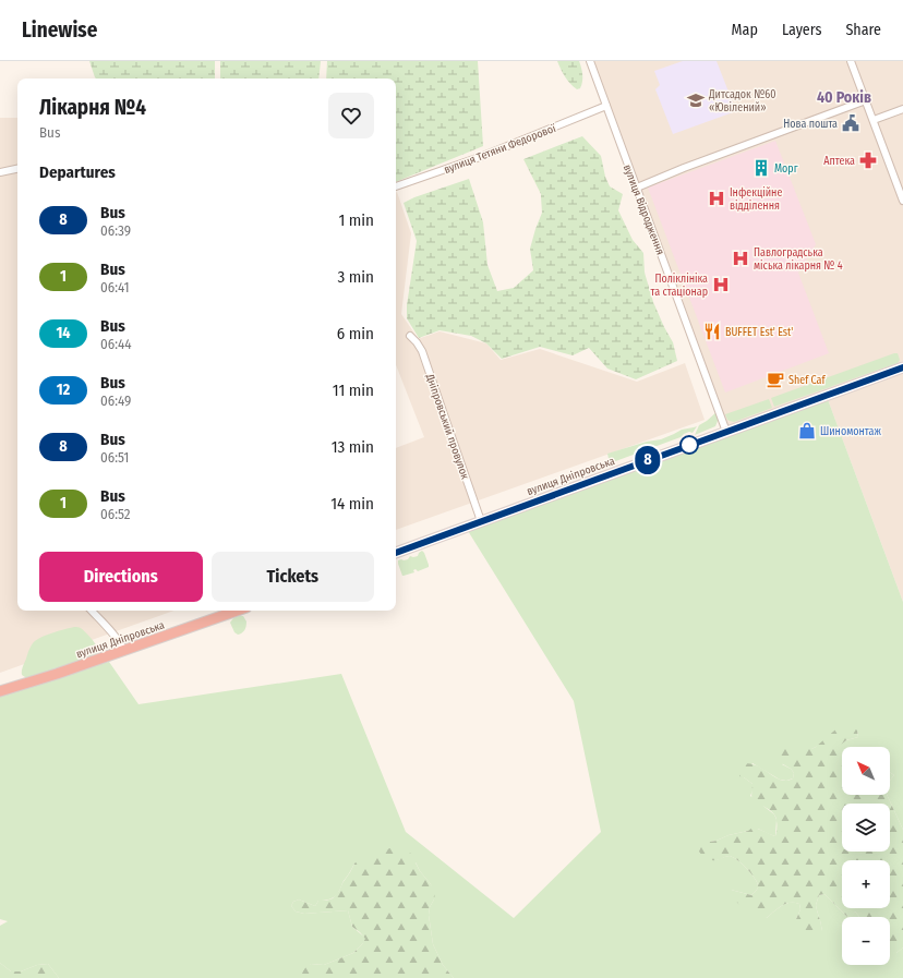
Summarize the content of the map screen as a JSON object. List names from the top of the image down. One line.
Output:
{"streets":{"highway":["вулиця Дніпровська"],"street":["вулиця Тетяни Федорової","вулиця Відродження","Дніпровський провулок"]},"crossings":[["вулиця Тетяни Федорової","вулиця Відродження"],["вулиця Відродження","вулиця Дніпровська"],["Дніпровський провулок","вулиця Дніпровська"]],"districts":["40 Років"],"places":{"school or university":["Дитсадок №60 «Ювілений»"],"public building":["Нова пошта"],"pharmacy":["Аптека"],"building":["Морг"],"hospital":["Інфекційне відділення","Павлоградська міська лікарня № 4","Поліклініка та стаціонар"],"restaurant":["BUFFET Est' Est'"],"cafe":["Shef Caf"],"shop":["Шиномонтаж"]},"lines":["bus line 8"],"north":"top left","page":{"header":"Linewise","nav":["Map","Layers","Share"],"on_map":"8","heading":[["Лікарня №4","Bus"],"Departures"],"list":[{"mark":"8","name":"Bus","note":"06:39","value":"1 min"},{"mark":"1","name":"Bus","note":"06:41","value":"3 min"},{"mark":"14","name":"Bus","note":"06:44","value":"6 min"},{"mark":"12","name":"Bus","note":"06:49","value":"11 min"},{"mark":"8","name":"Bus","note":"06:51","value":"13 min"},{"mark":"1","name":"Bus","note":"06:52","value":"14 min"}],"buttons":["Directions","Tickets"],"map_buttons":["+","−"]}}
